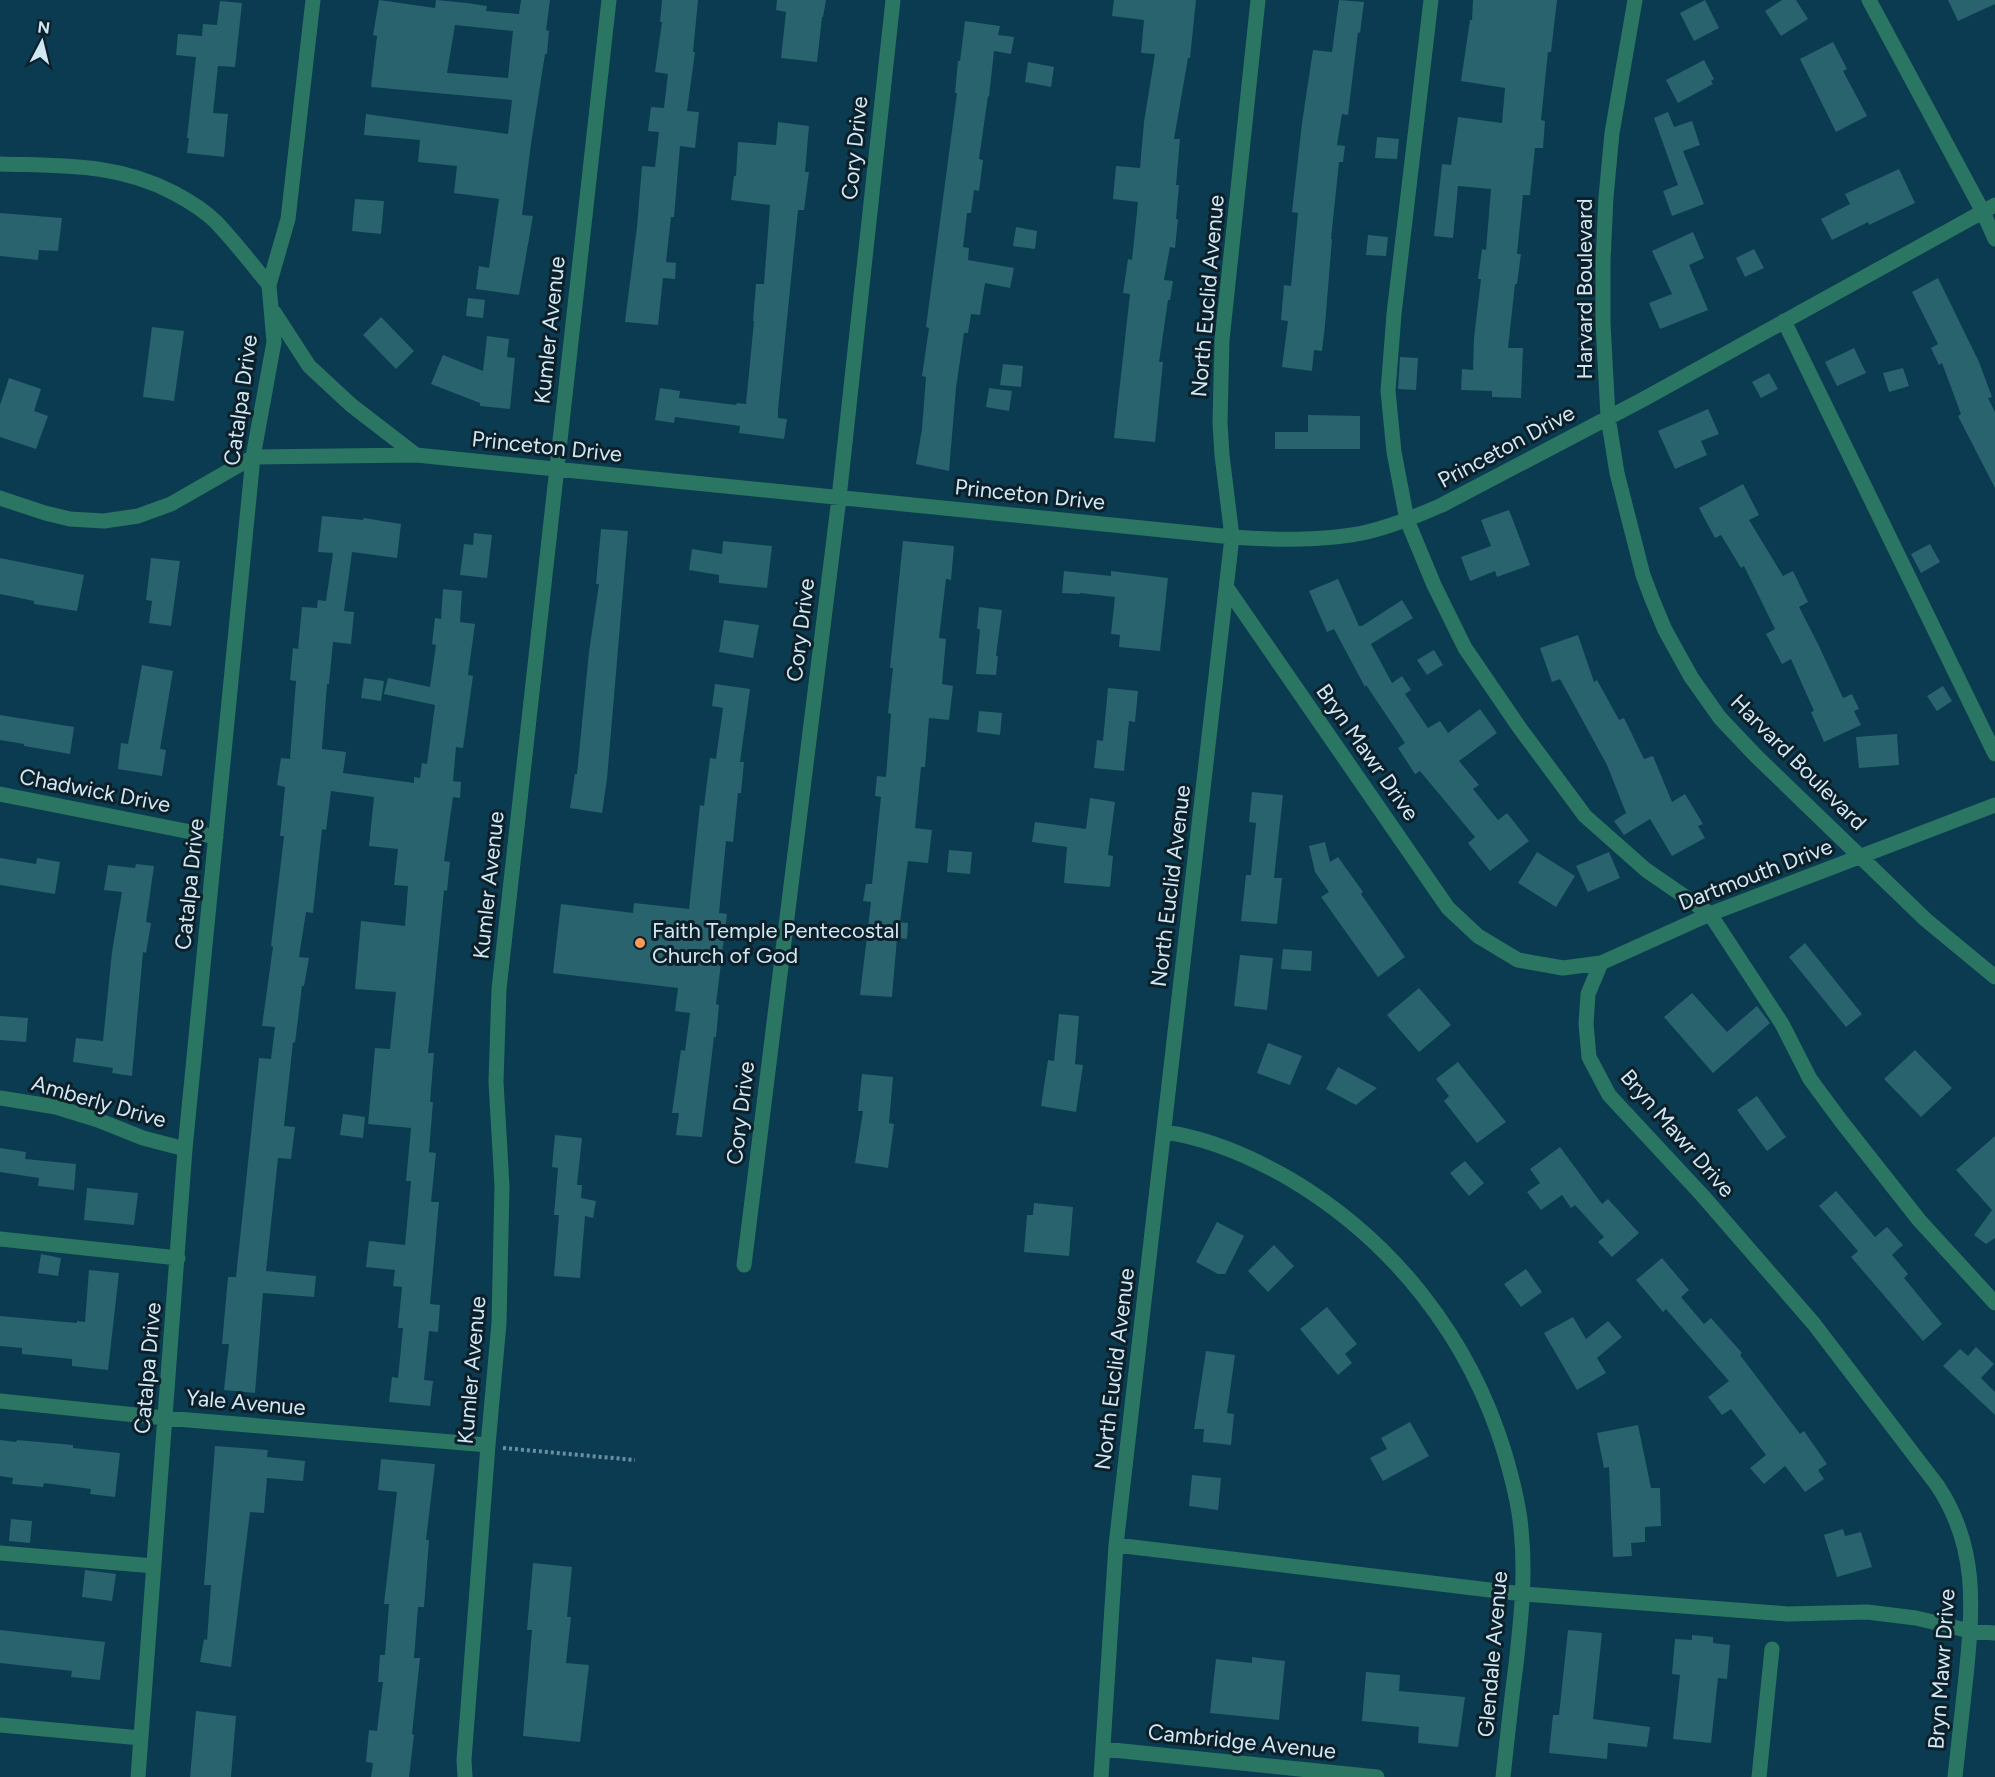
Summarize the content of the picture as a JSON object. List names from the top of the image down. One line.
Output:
{"streets":{"street":["Cory Drive","Harvard Boulevard","North Euclid Avenue","Kumler Avenue","Catalpa Drive","Princeton Drive","Bryn Mawr Drive","Chadwick Drive","Dartmouth Drive","Amberly Drive","Yale Avenue","Glendale Avenue","Cambridge Avenue"]},"crossings":[["Cory Drive","Princeton Drive"],["Harvard Boulevard","Princeton Drive"],["Harvard Boulevard","Dartmouth Drive"],["North Euclid Avenue","Princeton Drive"],["North Euclid Avenue","Bryn Mawr Drive"],["North Euclid Avenue","Glendale Avenue"],["North Euclid Avenue","Cambridge Avenue"],["Kumler Avenue","Princeton Drive"],["Kumler Avenue","Yale Avenue"],["Catalpa Drive","Princeton Drive"],["Catalpa Drive","Chadwick Drive"],["Catalpa Drive","Amberly Drive"],["Catalpa Drive","Yale Avenue"],["Bryn Mawr Drive","Dartmouth Drive"]],"places":["Faith Temple Pentecostal Church of God"],"north":"top"}
